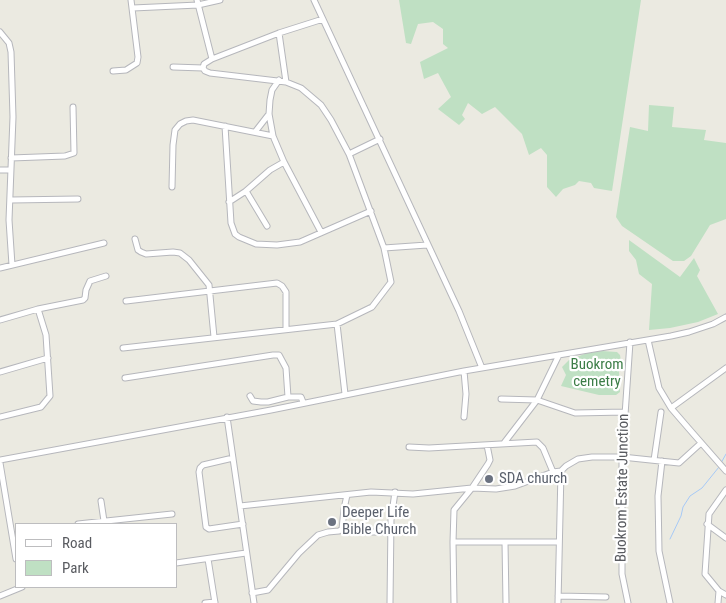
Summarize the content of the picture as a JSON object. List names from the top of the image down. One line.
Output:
{"streets":{"street":["Buokrom Estate Junction"]},"parks":["Buokrom cemetry"],"places":["SDA church","Deeper Life Bible Church"],"legend":["Road","Park"]}
